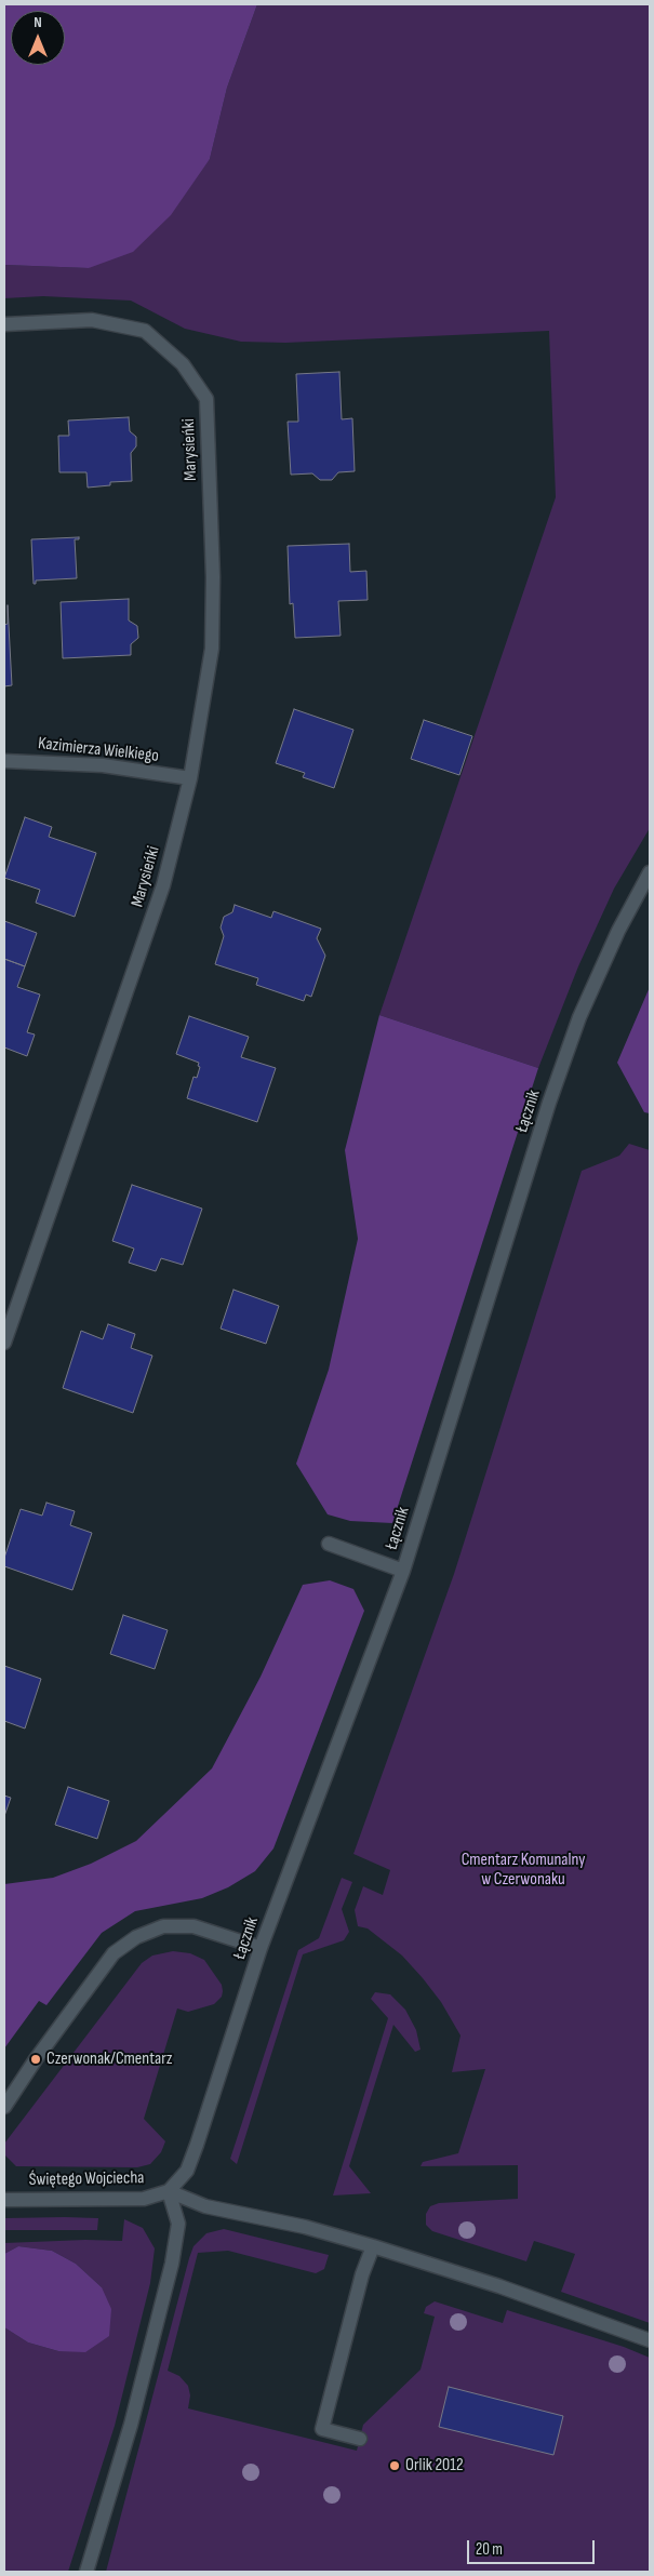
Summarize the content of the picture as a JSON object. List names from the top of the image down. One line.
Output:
{"streets":{"street":["Marysieńki","Kazimierza Wielkiego","Łącznik","Świętego Wojciecha"]},"crossings":[["Marysieńki","Kazimierza Wielkiego"],["Łącznik","Świętego Wojciecha"]],"parks":["Cmentarz Komunalny w Czerwonaku"],"places":["Czerwonak/Cmentarz","Orlik 2012"],"scale_bar":"20 m","north":"top"}
